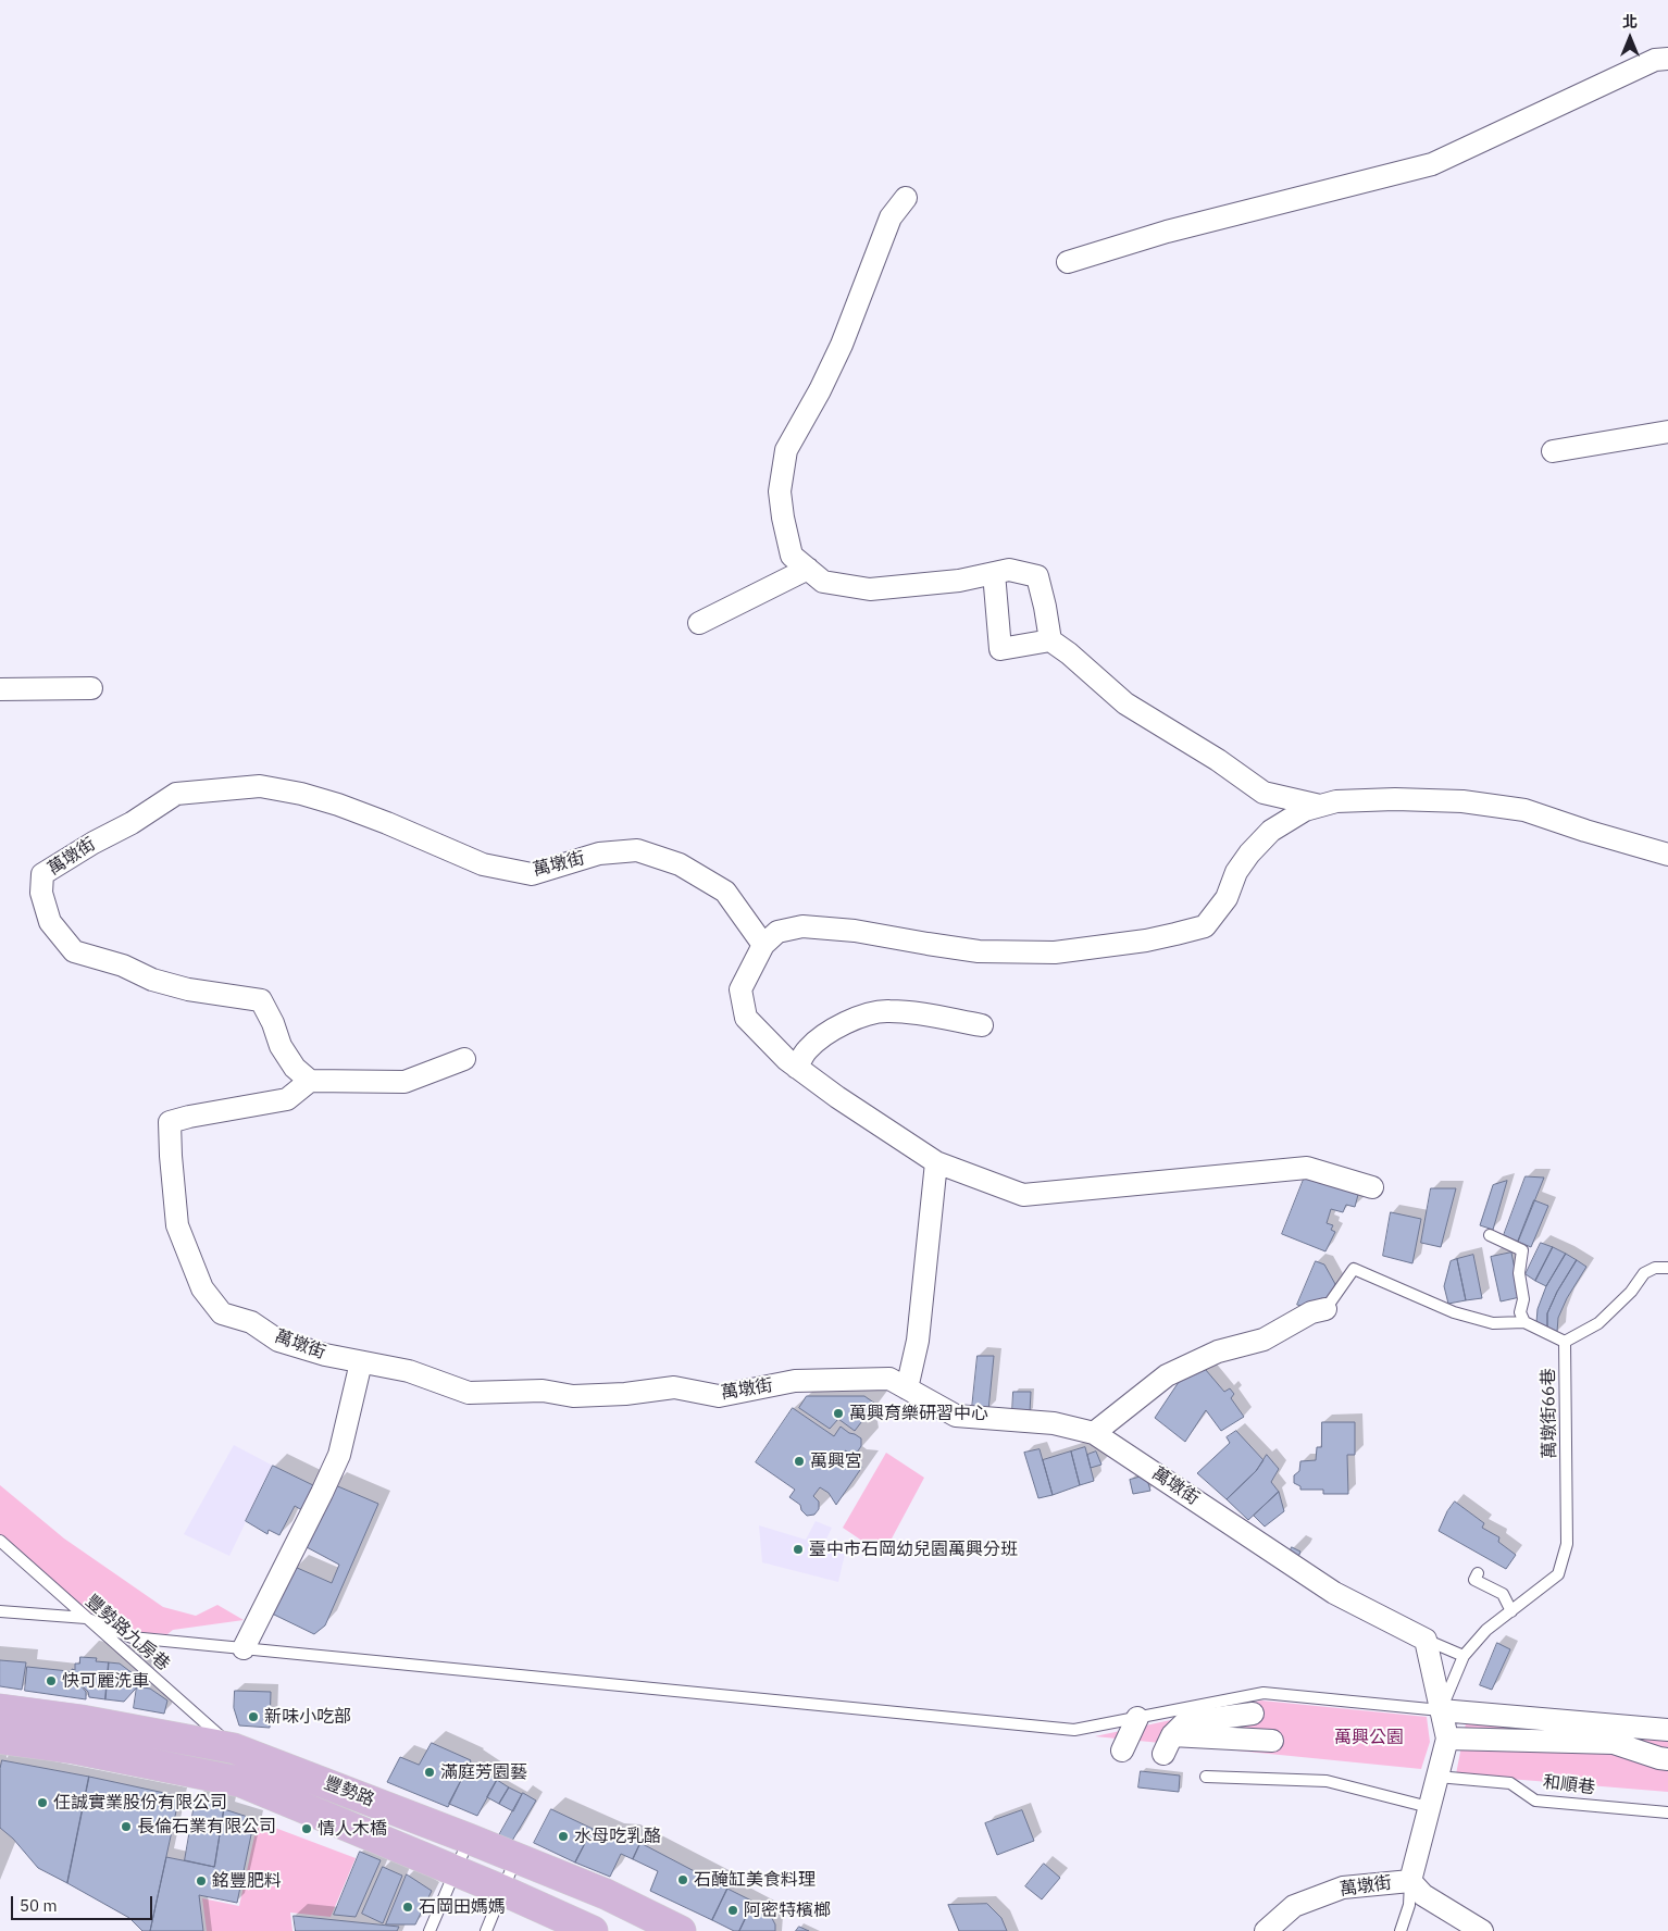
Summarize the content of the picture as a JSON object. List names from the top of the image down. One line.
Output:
{"streets":{"main road":["豐勢路"],"street":["萬墩街"],"lane":["萬墩街66巷","豐勢路九房巷","和順巷"]},"crossings":[["萬墩街","萬墩街66巷"],["萬墩街","和順巷"],["豐勢路九房巷","豐勢路"]],"parks":["萬興公園"],"places":["萬興育樂研習中心","萬興宮","臺中市石岡幼兒園萬興分班","快可麗洗車","新味小吃部","滿庭芳園藝","任誠實業股份有限公司","長倫石業有限公司","情人木橋","水母吃乳酪","石醃缸美食料理","銘豐肥料","石岡田媽媽","阿密特檳榔"],"scale_bar":"50 m","north":"top"}
